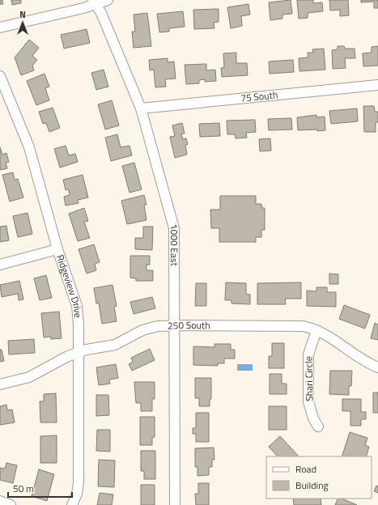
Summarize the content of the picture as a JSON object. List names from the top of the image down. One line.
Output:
{"streets":{"street":["75 South","1000 East","Ridgeview Drive","250 South","Shari Circle"]},"crossings":[["75 South","1000 East"],["1000 East","250 South"],["Ridgeview Drive","250 South"],["250 South","Shari Circle"]],"legend":["Road","Building"],"scale_bar":"50 m","north":"top"}
